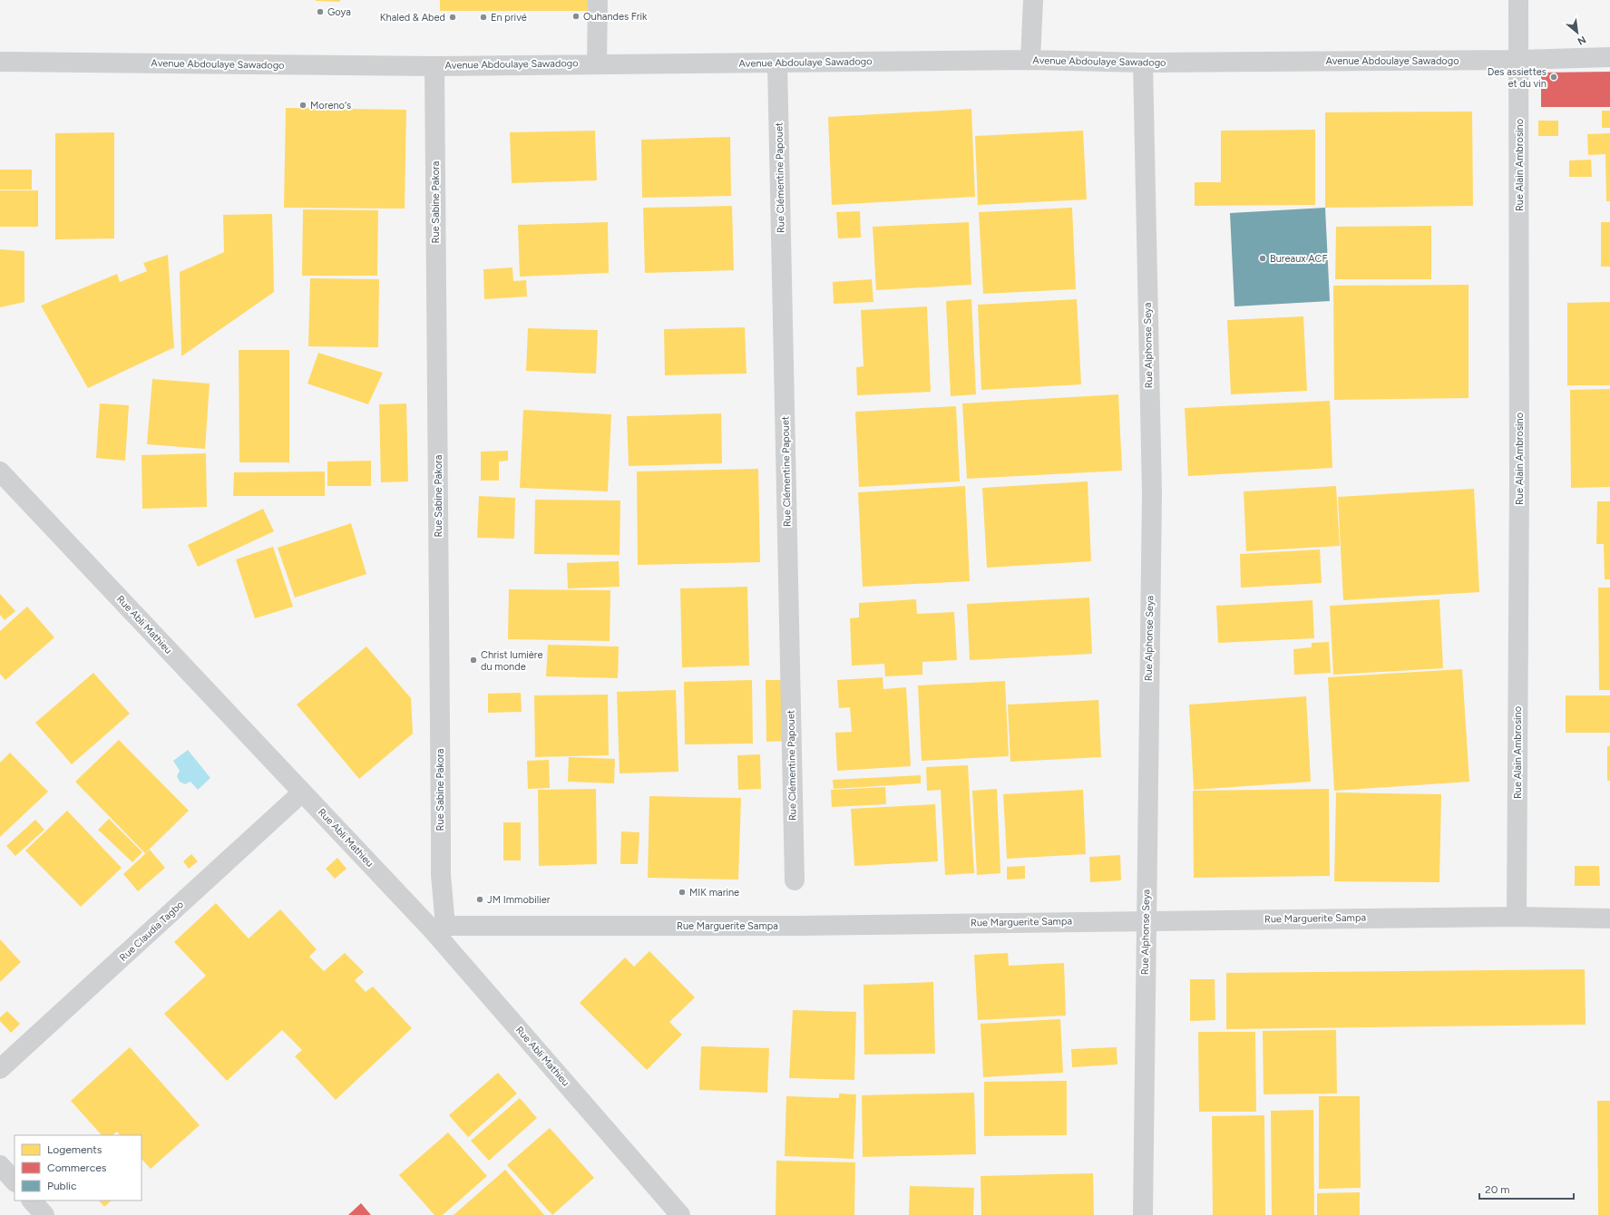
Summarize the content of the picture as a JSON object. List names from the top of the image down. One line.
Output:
{"streets":{"street":["Avenue Abdoulaye Sawadogo","Rue Alain Ambrosino","Rue Clémentine Papouet","Rue Sabine Pakora","Rue Alphonse Seya","Rue Abli Mathieu","Rue Marguerite Sampa","Rue Claudia Tagbo"]},"crossings":[["Avenue Abdoulaye Sawadogo","Rue Alain Ambrosino"],["Avenue Abdoulaye Sawadogo","Rue Clémentine Papouet"],["Avenue Abdoulaye Sawadogo","Rue Sabine Pakora"],["Avenue Abdoulaye Sawadogo","Rue Alphonse Seya"],["Rue Alain Ambrosino","Rue Marguerite Sampa"],["Rue Sabine Pakora","Rue Abli Mathieu"],["Rue Sabine Pakora","Rue Marguerite Sampa"],["Rue Alphonse Seya","Rue Marguerite Sampa"],["Rue Abli Mathieu","Rue Marguerite Sampa"],["Rue Abli Mathieu","Rue Claudia Tagbo"]],"places":["Goya","Ouhandes Frik","Khaled & Abed","En privé","Des assiettes et du vin","Moreno‘s","Bureaux ACF","Christ lumière du monde","MIK marine","JM Immobilier"],"legend":["Logements","Commerces","Public"],"scale_bar":"20 m","north":"bottom right"}
